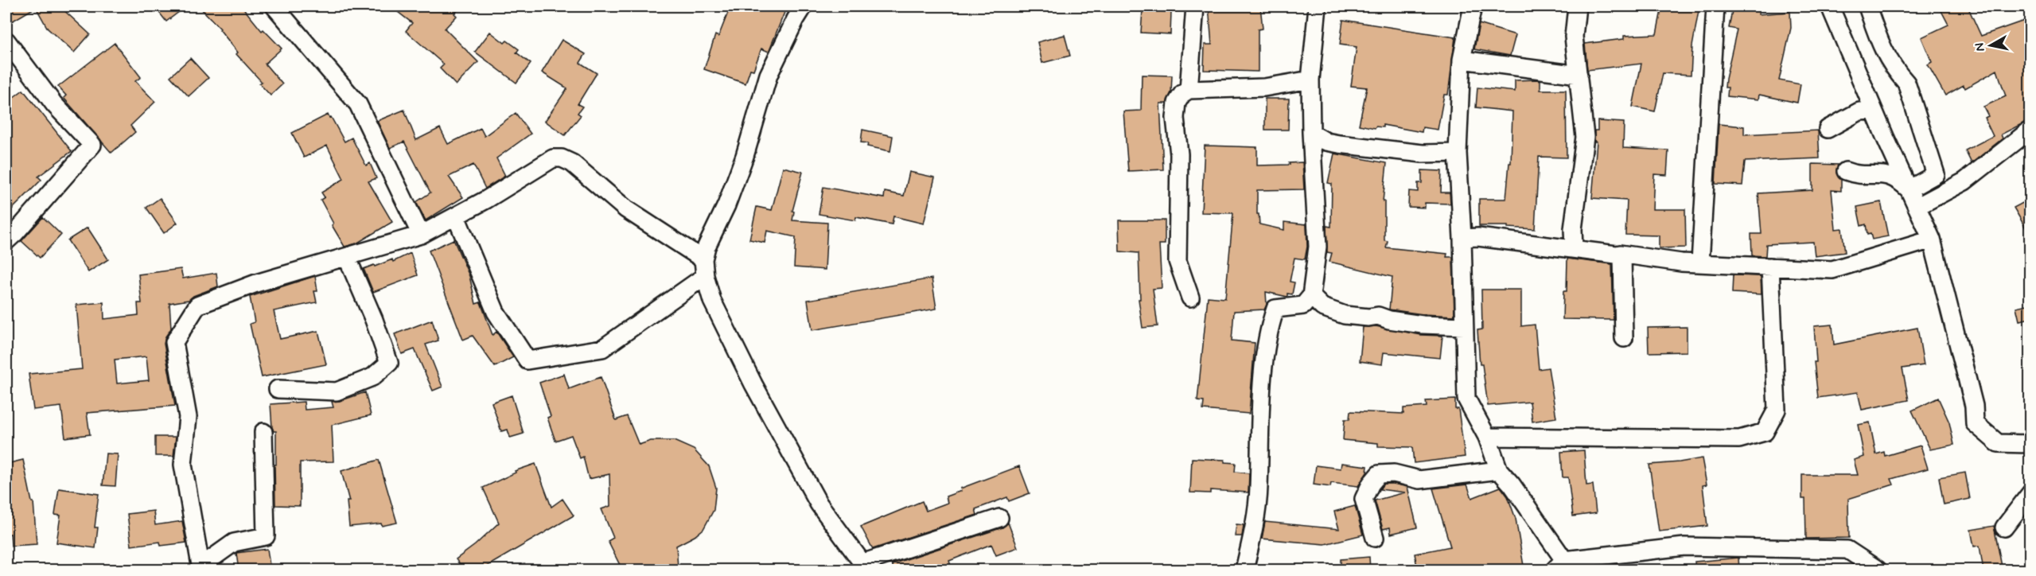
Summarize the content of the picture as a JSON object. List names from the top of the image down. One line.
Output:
{"north":"left"}
